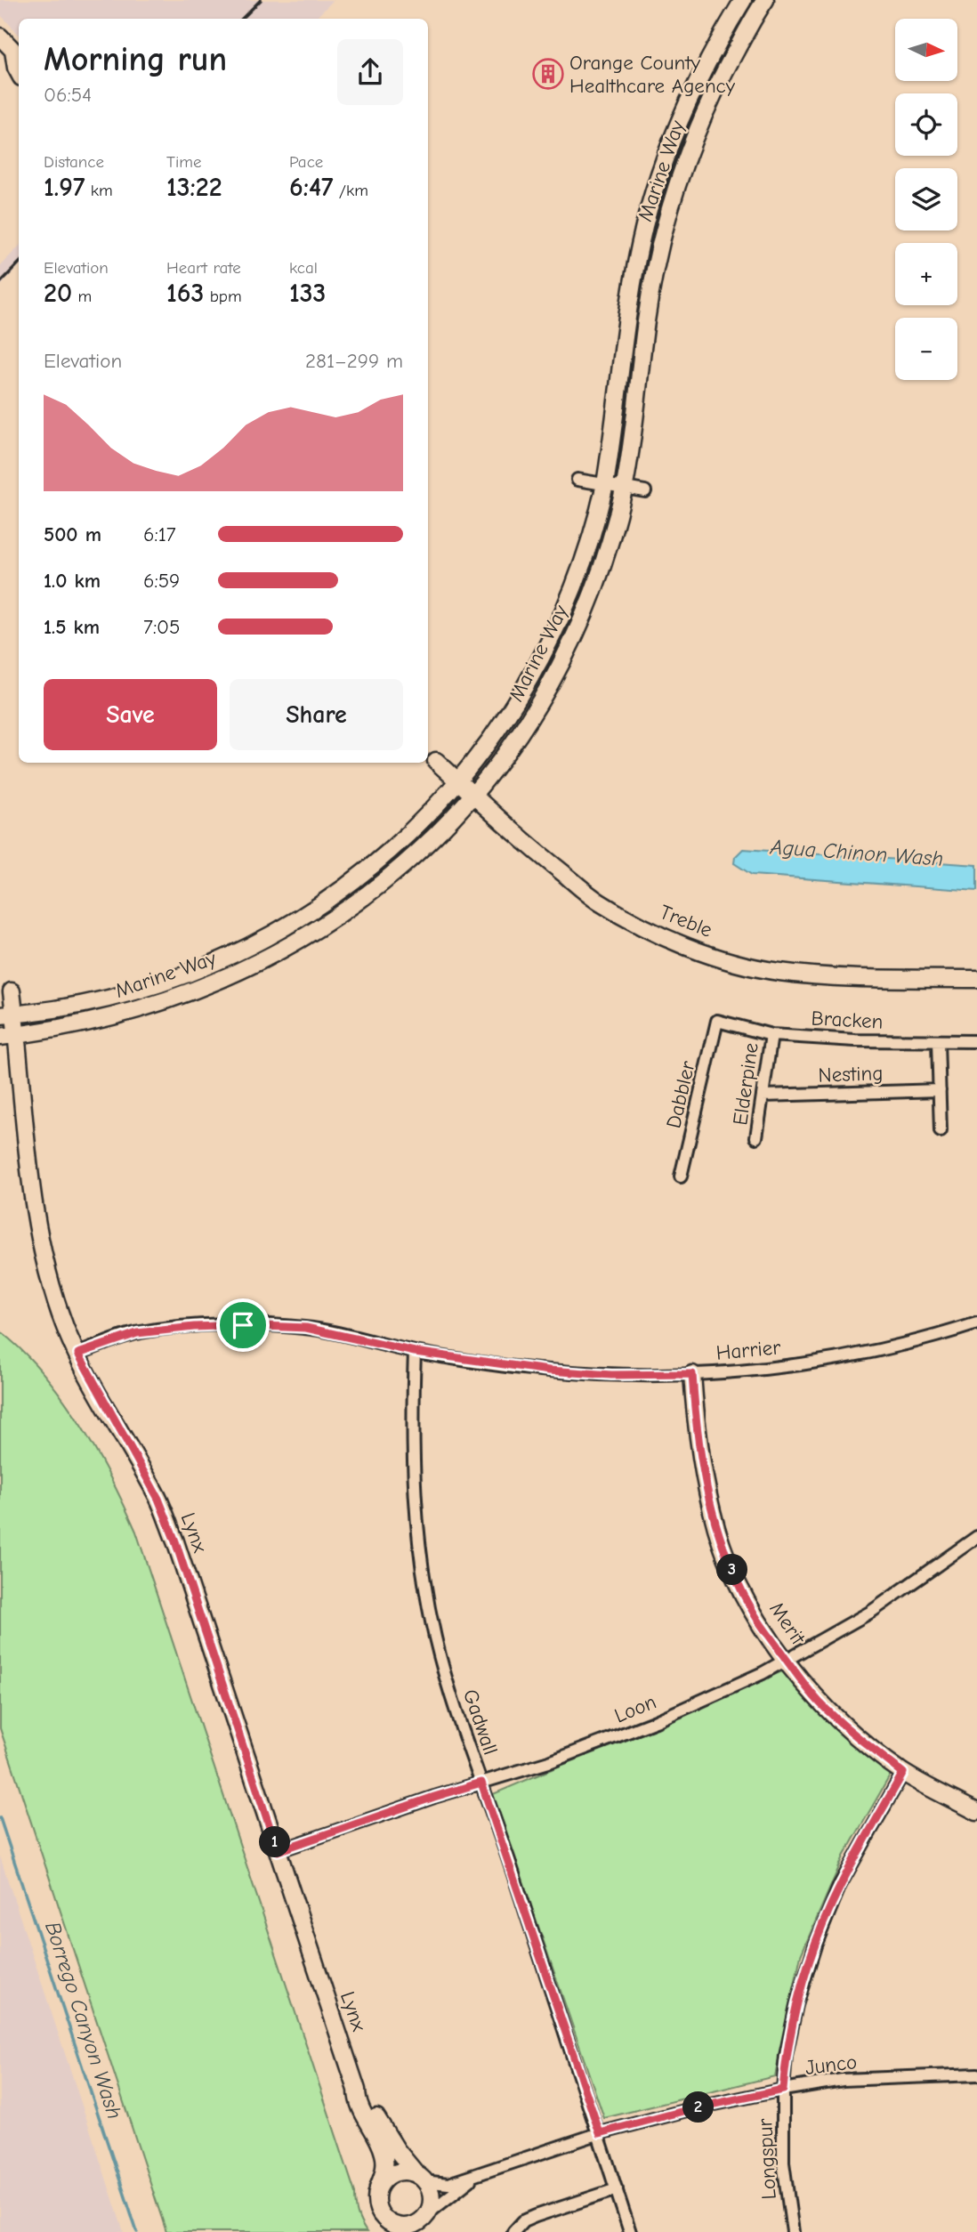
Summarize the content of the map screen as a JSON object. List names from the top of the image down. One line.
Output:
{"streets":{"main road":["Marine Way","Treble","Lynx","Merit"],"street":["Bracken","Nesting","Elderpine","Dabbler","Harrier","Loon","Gadwall","Junco","Longspur"]},"crossings":[["Marine Way","Treble"],["Marine Way","Lynx"],["Bracken","Elderpine"],["Bracken","Dabbler"],["Nesting","Elderpine"],["Harrier","Lynx"],["Harrier","Merit"],["Harrier","Gadwall"],["Lynx","Loon"],["Lynx","Junco"],["Merit","Loon"],["Merit","Longspur"],["Loon","Gadwall"],["Gadwall","Junco"],["Junco","Longspur"]],"water":["Agua Chinon Wash","Borrego Canyon Wash"],"places":{"building":["Orange County Healthcare Agency"]},"north":"right","page":{"map_buttons":["+","−"],"heading":["Morning run","06:54"],"stats":[["Distance","1.97 km"],["Time","13:22"],["Pace","6:47 /km"],["Elevation","20 m"],["Heart rate","163 bpm"],["kcal","133"]],"chart":["Elevation","281–299 m"],"list":[{"name":"500 m","note":"6:17"},{"name":"1.0 km","note":"6:59"},{"name":"1.5 km","note":"7:05"}],"buttons":["Save","Share"],"pins":["3","1","2"]}}
